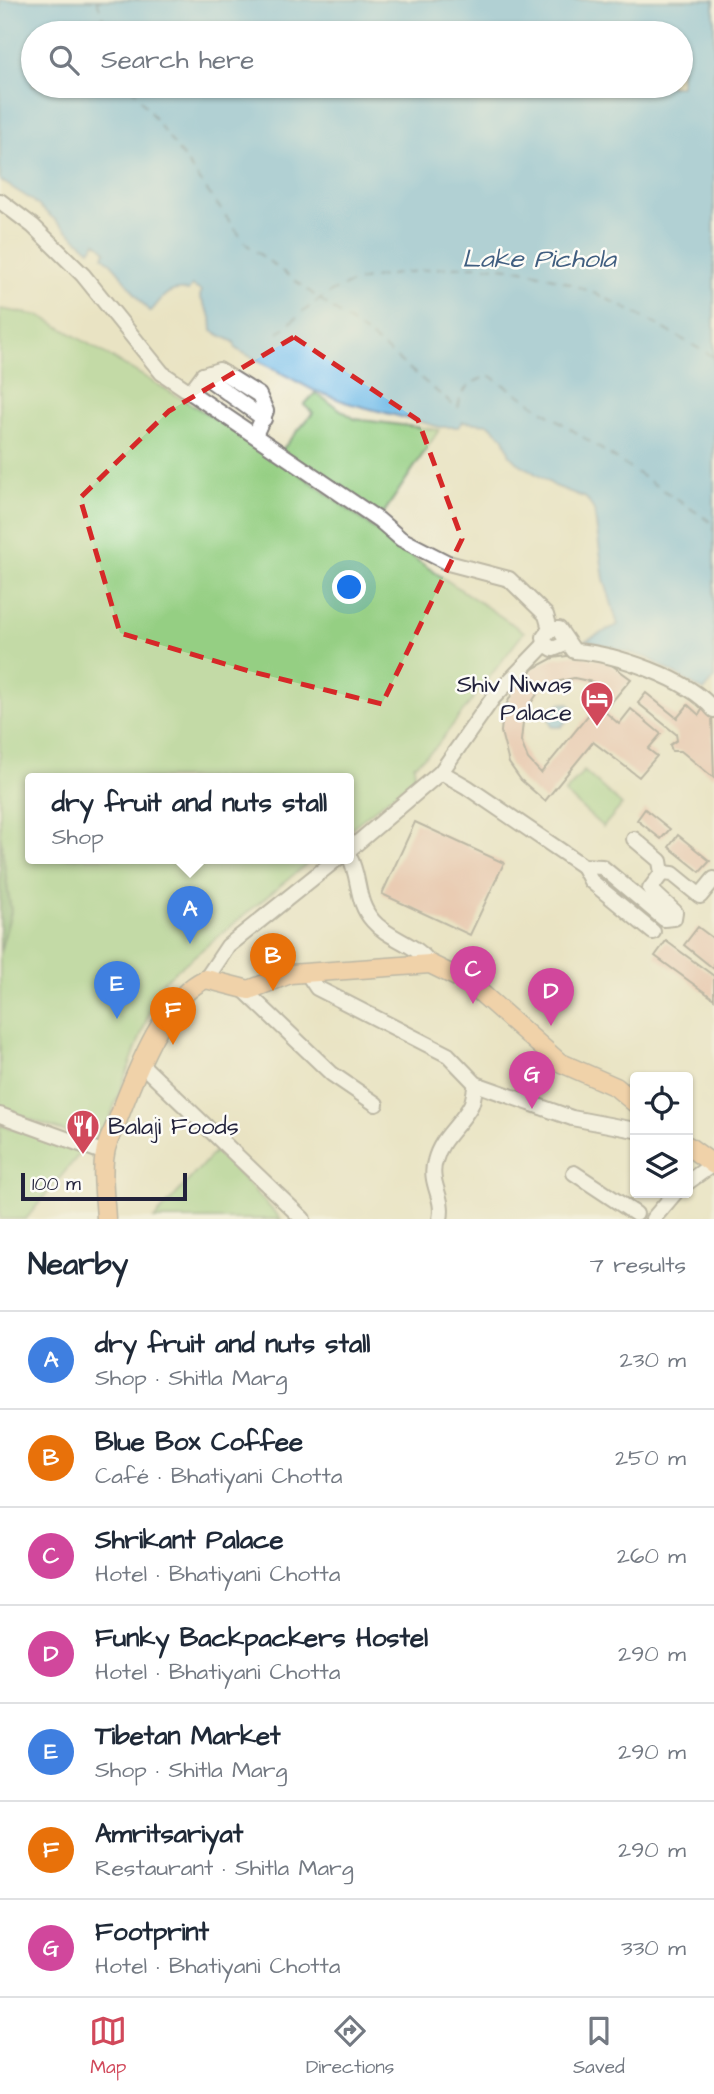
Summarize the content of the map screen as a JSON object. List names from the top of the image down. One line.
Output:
{"water":["Lake Pichola"],"places":{"hotel":["Shiv Niwas Palace"],"restaurant":["Balaji Foods"]},"scale_bar":"100 m","page":{"search":"Search here","popup":["dry fruit and nuts stall","Shop"],"pins":["A","B","C","E","D","F","G"],"scale":"100 m","heading":["Nearby","7 results"],"list":[{"mark":"A","name":"dry fruit and nuts stall","note":"Shop · Shitla Marg","value":"230 m"},{"mark":"B","name":"Blue Box Coffee","note":"Café · Bhatiyani Chotta","value":"250 m"},{"mark":"C","name":"Shrikant Palace","note":"Hotel · Bhatiyani Chotta","value":"260 m"},{"mark":"D","name":"Funky Backpackers Hostel","note":"Hotel · Bhatiyani Chotta","value":"290 m"},{"mark":"E","name":"Tibetan Market","note":"Shop · Shitla Marg","value":"290 m"},{"mark":"F","name":"Amritsariyat","note":"Restaurant · Shitla Marg","value":"290 m"},{"mark":"G","name":"Footprint","note":"Hotel · Bhatiyani Chotta","value":"330 m"}],"nav":["Map","Directions","Saved"]}}
